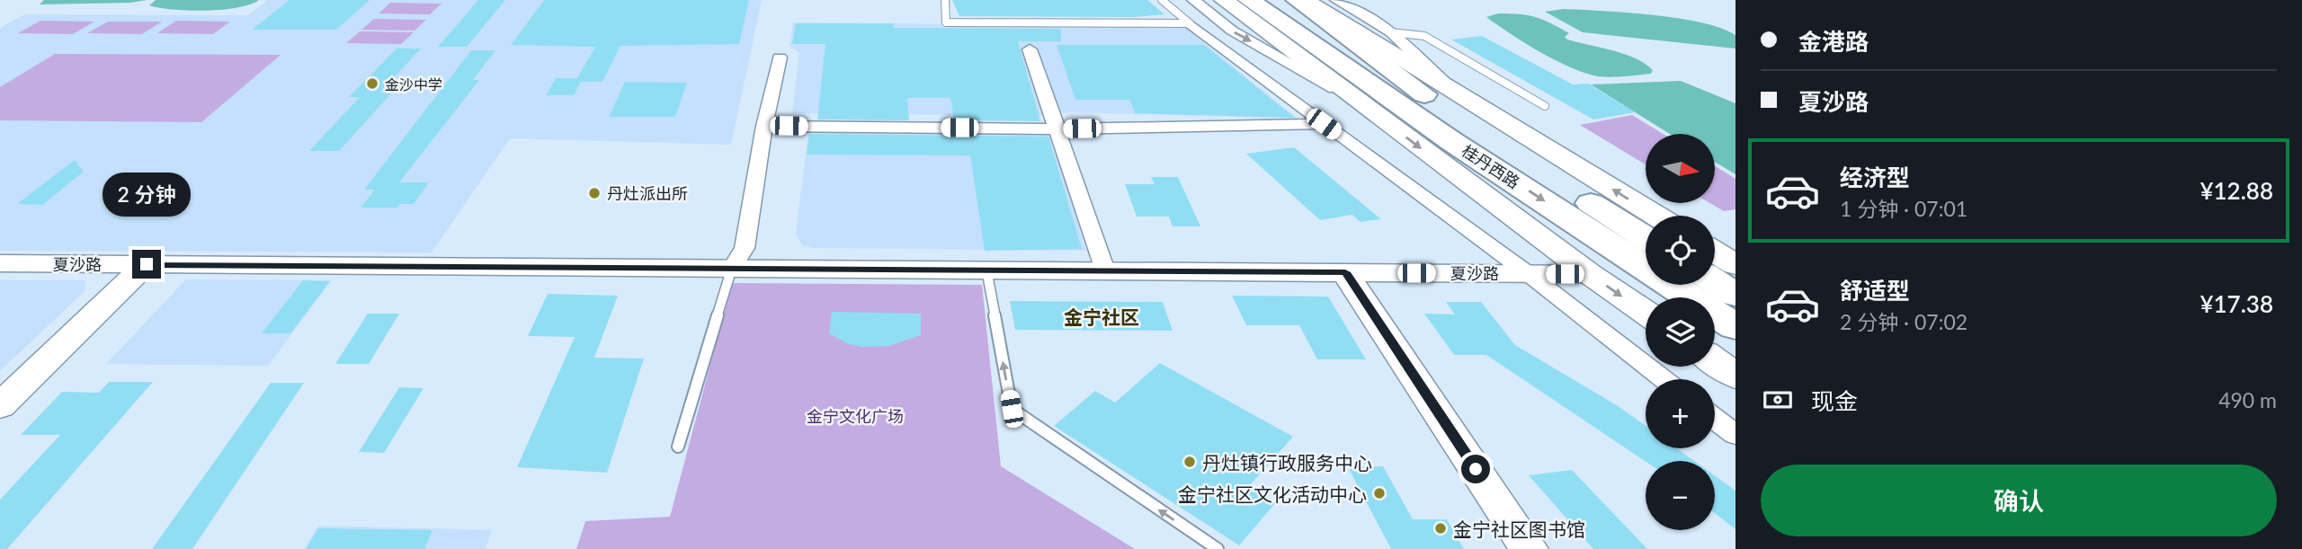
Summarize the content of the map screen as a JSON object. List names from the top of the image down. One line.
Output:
{"streets":{"highway":["桂丹西路"],"street":["夏沙路"]},"districts":["金宁社区"],"parks":["金宁文化广场"],"places":["金沙中学","丹灶派出所","丹灶镇行政服务中心","金宁社区文化活动中心","金宁社区图书馆"],"north":"right","page":{"banner":["金港路","夏沙路"],"map_buttons":["+","−"],"list":[{"name":"经济型","note":"1 分钟 · 07:01","value":"¥12.88"},{"name":"舒适型","note":"2 分钟 · 07:02","value":"¥17.38"}],"bubble":"2 分钟","pay":["现金","490 m"],"buttons":"确认"}}
